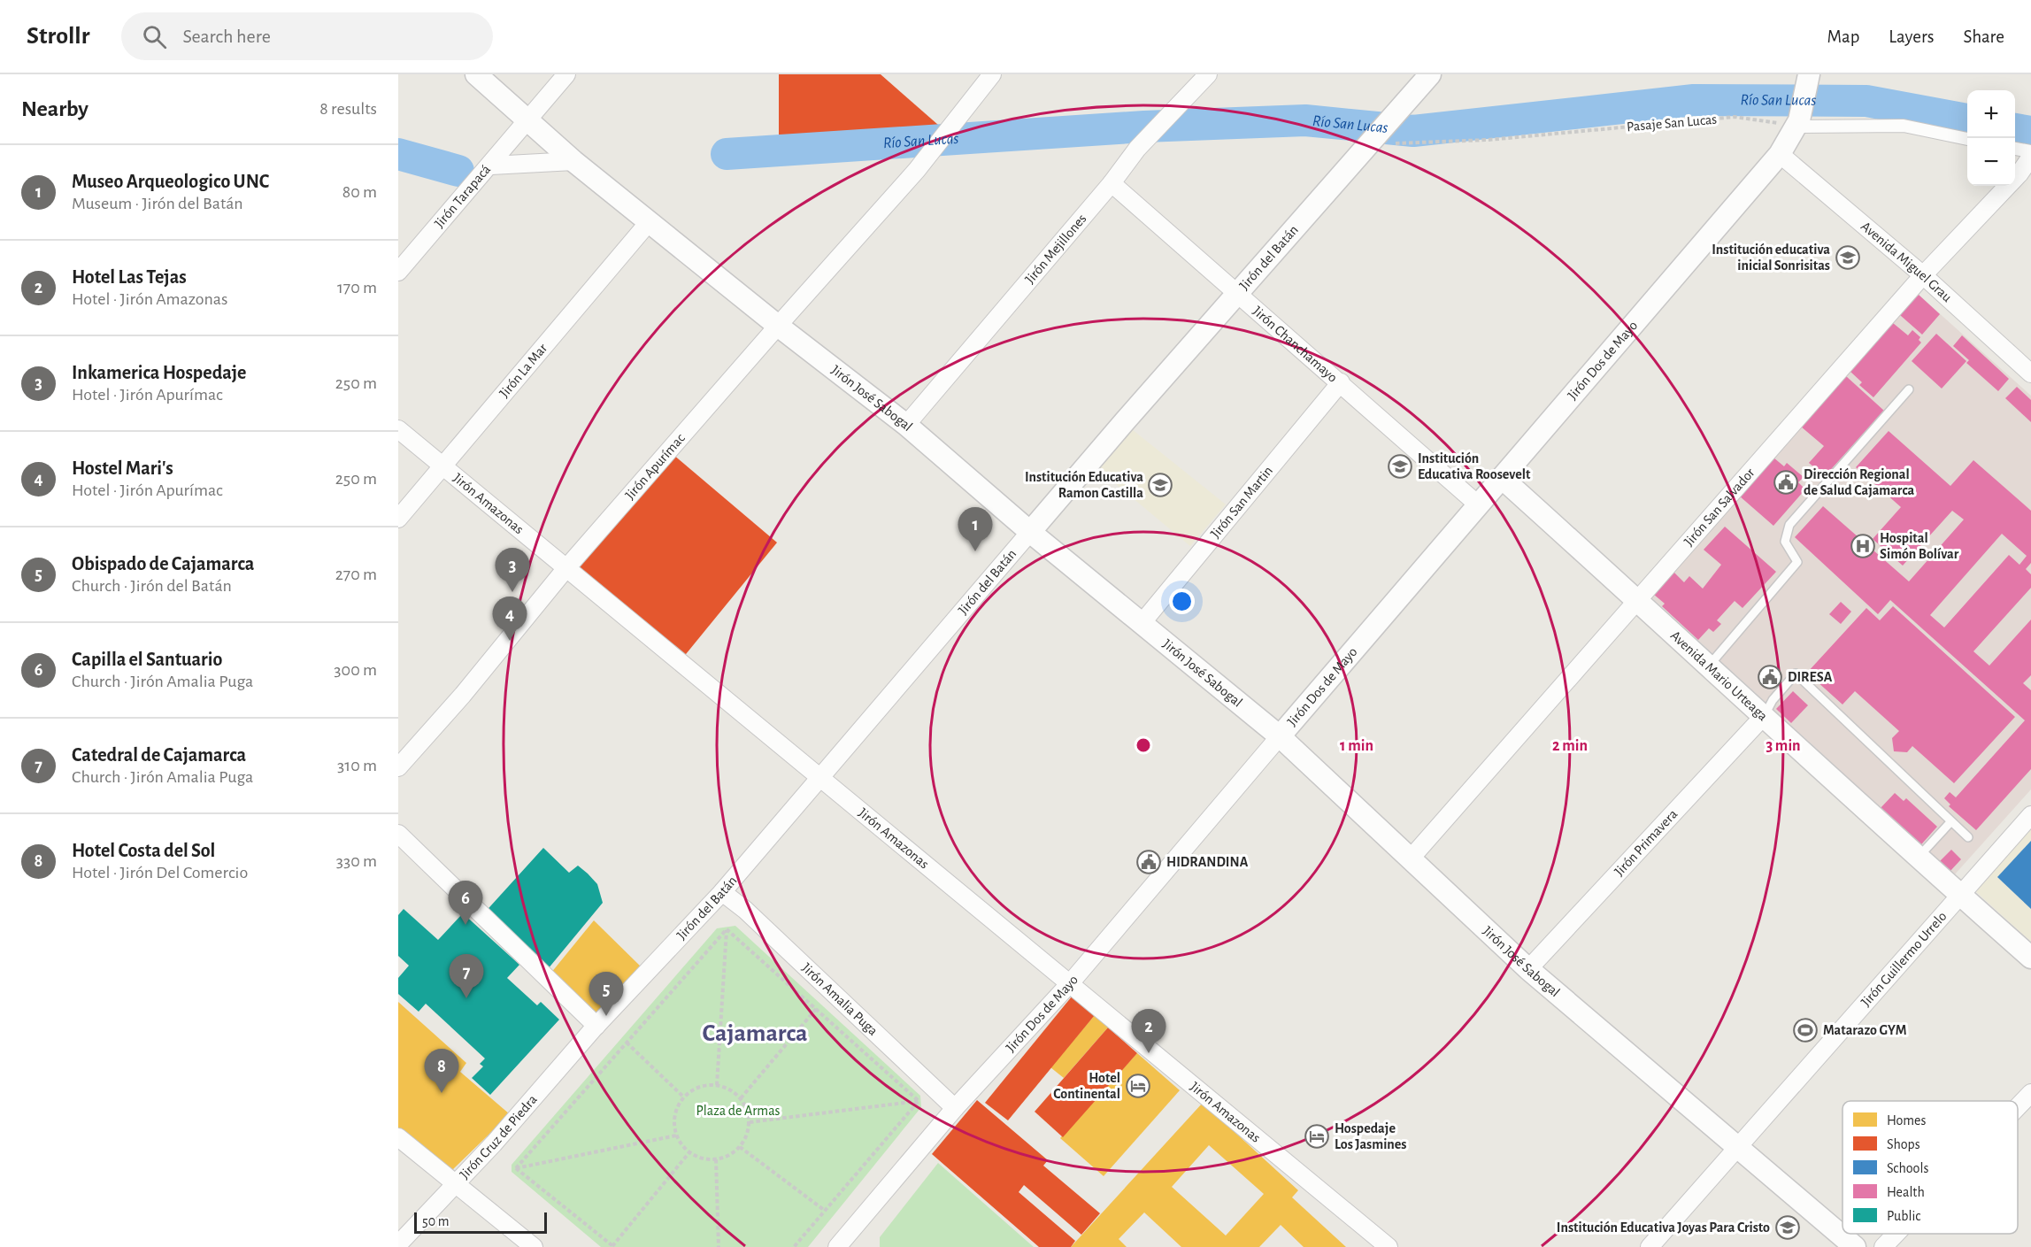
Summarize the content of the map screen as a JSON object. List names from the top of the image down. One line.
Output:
{"streets":{"street":["Jirón Tarapacá","Jirón Mejillones","Jirón del Batán","Avenida Miguel Grau","Jirón Chanchamayo","Jirón Dos de Mayo","Jirón La Mar","Jirón José Sabogal","Jirón Apurímac","Jirón San Martin","Jirón Amazonas","Jirón San Salvador","Avenida Mario Urteaga","Jirón Primavera","Jirón Guillermo Urrelo","Jirón Amalia Puga","Jirón Cruz de Piedra"],"path":["Pasaje San Lucas"]},"crossings":[["Pasaje San Lucas","Jirón del Batán"],["Pasaje San Lucas","Jirón Dos de Mayo"],["Jirón Tarapacá","Jirón José Sabogal"],["Jirón Mejillones","Jirón Chanchamayo"],["Jirón Mejillones","Jirón José Sabogal"],["Jirón del Batán","Jirón Chanchamayo"],["Jirón del Batán","Jirón José Sabogal"],["Jirón del Batán","Jirón Amazonas"],["Jirón del Batán","Jirón Amalia Puga"],["Jirón del Batán","Jirón Cruz de Piedra"],["Avenida Miguel Grau","Jirón Dos de Mayo"],["Avenida Miguel Grau","Jirón San Salvador"],["Jirón Chanchamayo","Jirón Dos de Mayo"],["Jirón Chanchamayo","Jirón San Martin"],["Jirón Dos de Mayo","Jirón José Sabogal"],["Jirón Dos de Mayo","Jirón Amazonas"],["Jirón Dos de Mayo","Avenida Mario Urteaga"],["Jirón Dos de Mayo","Jirón Amalia Puga"],["Jirón La Mar","Jirón José Sabogal"],["Jirón La Mar","Jirón Amazonas"],["Jirón José Sabogal","Jirón Apurímac"],["Jirón José Sabogal","Jirón San Martin"],["Jirón José Sabogal","Jirón San Salvador"],["Jirón José Sabogal","Jirón Primavera"],["Jirón José Sabogal","Jirón Guillermo Urrelo"],["Jirón Apurímac","Jirón Amazonas"],["Jirón San Salvador","Avenida Mario Urteaga"],["Avenida Mario Urteaga","Jirón Primavera"],["Avenida Mario Urteaga","Jirón Guillermo Urrelo"]],"districts":["Cajamarca"],"water":["Río San Lucas"],"parks":["Plaza de Armas"],"places":{"school or university":["Institución educativa inicial Sonrisitas","Institución Educativa Roosevelt","Institución Educativa Ramon Castilla","Institución Educativa Joyas Para Cristo"],"public building":["Dirección Regional de Salud Cajamarca","DIRESA","HIDRANDINA"],"hospital":["Hospital Simón Bolívar"],"sports":["Matarazo GYM"],"hotel":["Hotel Continental","Hospedaje Los Jasmines"]},"legend":["Homes","Shops","Schools","Health","Public"],"scale_bar":"50 m","page":{"header":"Strollr","search":"Search here","nav":["Map","Layers","Share"],"heading":["Nearby","8 results"],"map_buttons":["+","−"],"list":[{"mark":"1","name":"Museo Arqueologico UNC","note":"Museum · Jirón del Batán","value":"80 m"},{"mark":"2","name":"Hotel Las Tejas","note":"Hotel · Jirón Amazonas","value":"170 m"},{"mark":"3","name":"Inkamerica Hospedaje","note":"Hotel · Jirón Apurímac","value":"250 m"},{"mark":"4","name":"Hostel Mari's","note":"Hotel · Jirón Apurímac","value":"250 m"},{"mark":"5","name":"Obispado de Cajamarca","note":"Church · Jirón del Batán","value":"270 m"},{"mark":"6","name":"Capilla el Santuario","note":"Church · Jirón Amalia Puga","value":"300 m"},{"mark":"7","name":"Catedral de Cajamarca","note":"Church · Jirón Amalia Puga","value":"310 m"},{"mark":"8","name":"Hotel Costa del Sol","note":"Hotel · Jirón Del Comercio","value":"330 m"}],"pins":["1","3","4","6","7","5","2","8"],"scale":"50 m"},"rings":["1 min","2 min","3 min"]}
